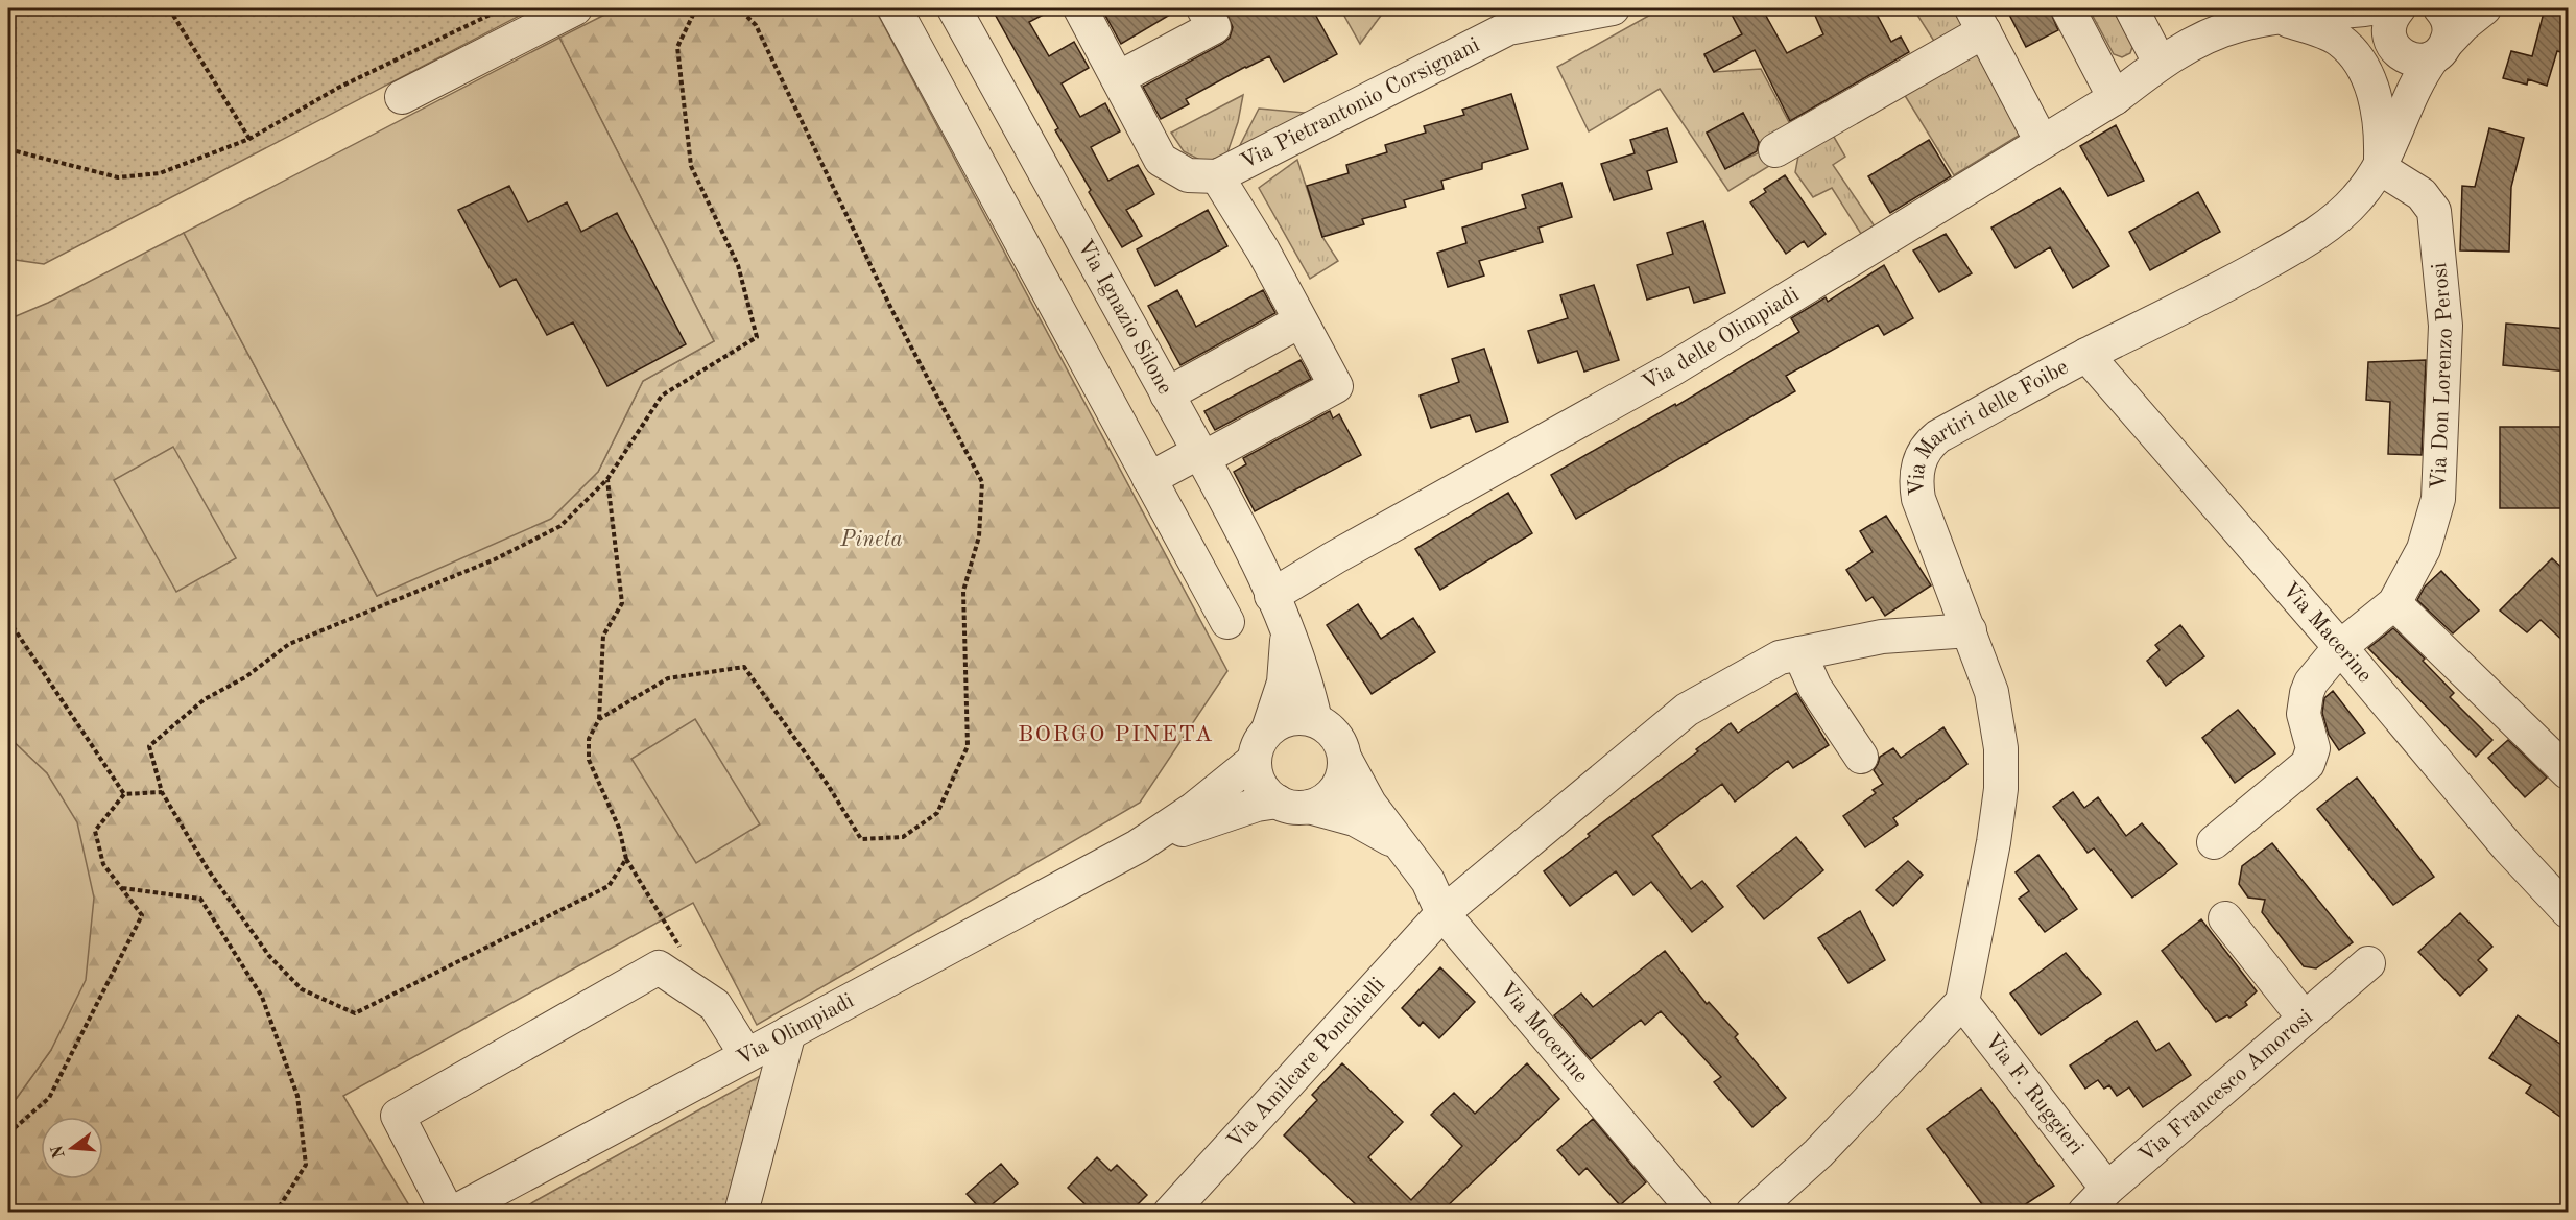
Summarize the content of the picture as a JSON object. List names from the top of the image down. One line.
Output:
{"streets":{"street":["Via Pietrantonio Corsignani","Via Ignazio Silone","Via delle Olimpiadi","Via Don Lorenzo Perosi","Via Martiri delle Foibe","Via Macerine","Via Olimpiadi","Via Mocerine","Via Amilcare Ponchielli","Via Francesco Amorosi","Via F. Ruggieri"]},"crossings":[["Via Ignazio Silone","Via delle Olimpiadi"],["Via Ignazio Silone","Via Olimpiadi"],["Via Ignazio Silone","Via Mocerine"],["Via delle Olimpiadi","Via Martiri delle Foibe"],["Via Don Lorenzo Perosi","Via Martiri delle Foibe"],["Via Don Lorenzo Perosi","Via Macerine"],["Via Martiri delle Foibe","Via Macerine"],["Via Martiri delle Foibe","Via Amilcare Ponchielli"],["Via Martiri delle Foibe","Via F. Ruggieri"],["Via Olimpiadi","Via Mocerine"],["Via Mocerine","Via Amilcare Ponchielli"],["Via Francesco Amorosi","Via F. Ruggieri"]],"districts":["BORGO PINETA"],"parks":["Pineta"],"north":"left"}
